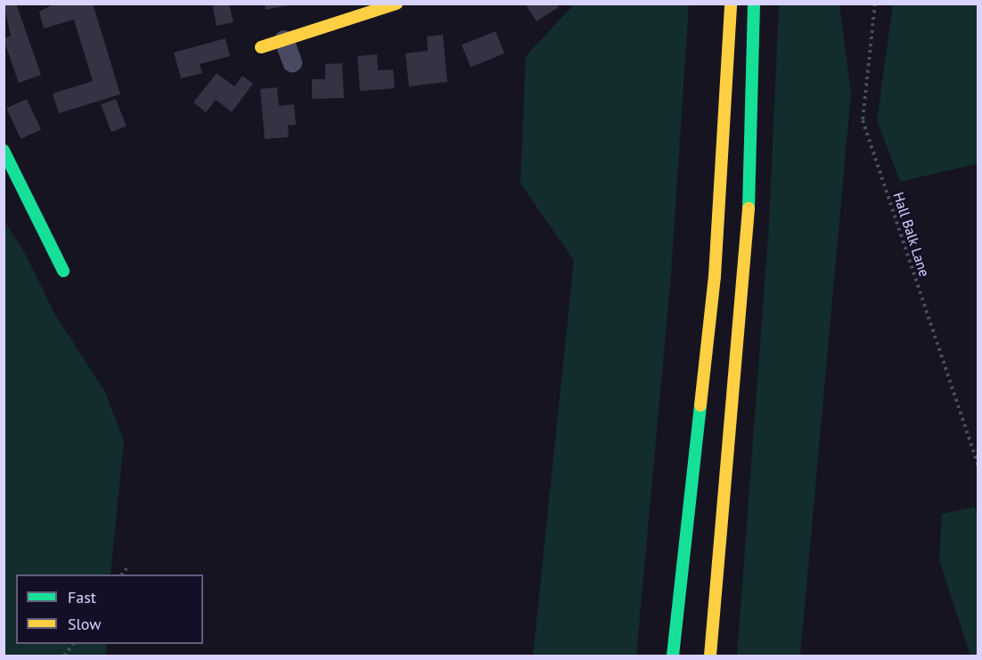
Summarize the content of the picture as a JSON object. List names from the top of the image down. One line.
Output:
{"streets":{"path":["Hall Balk Lane"]},"legend":["Fast","Slow"]}
